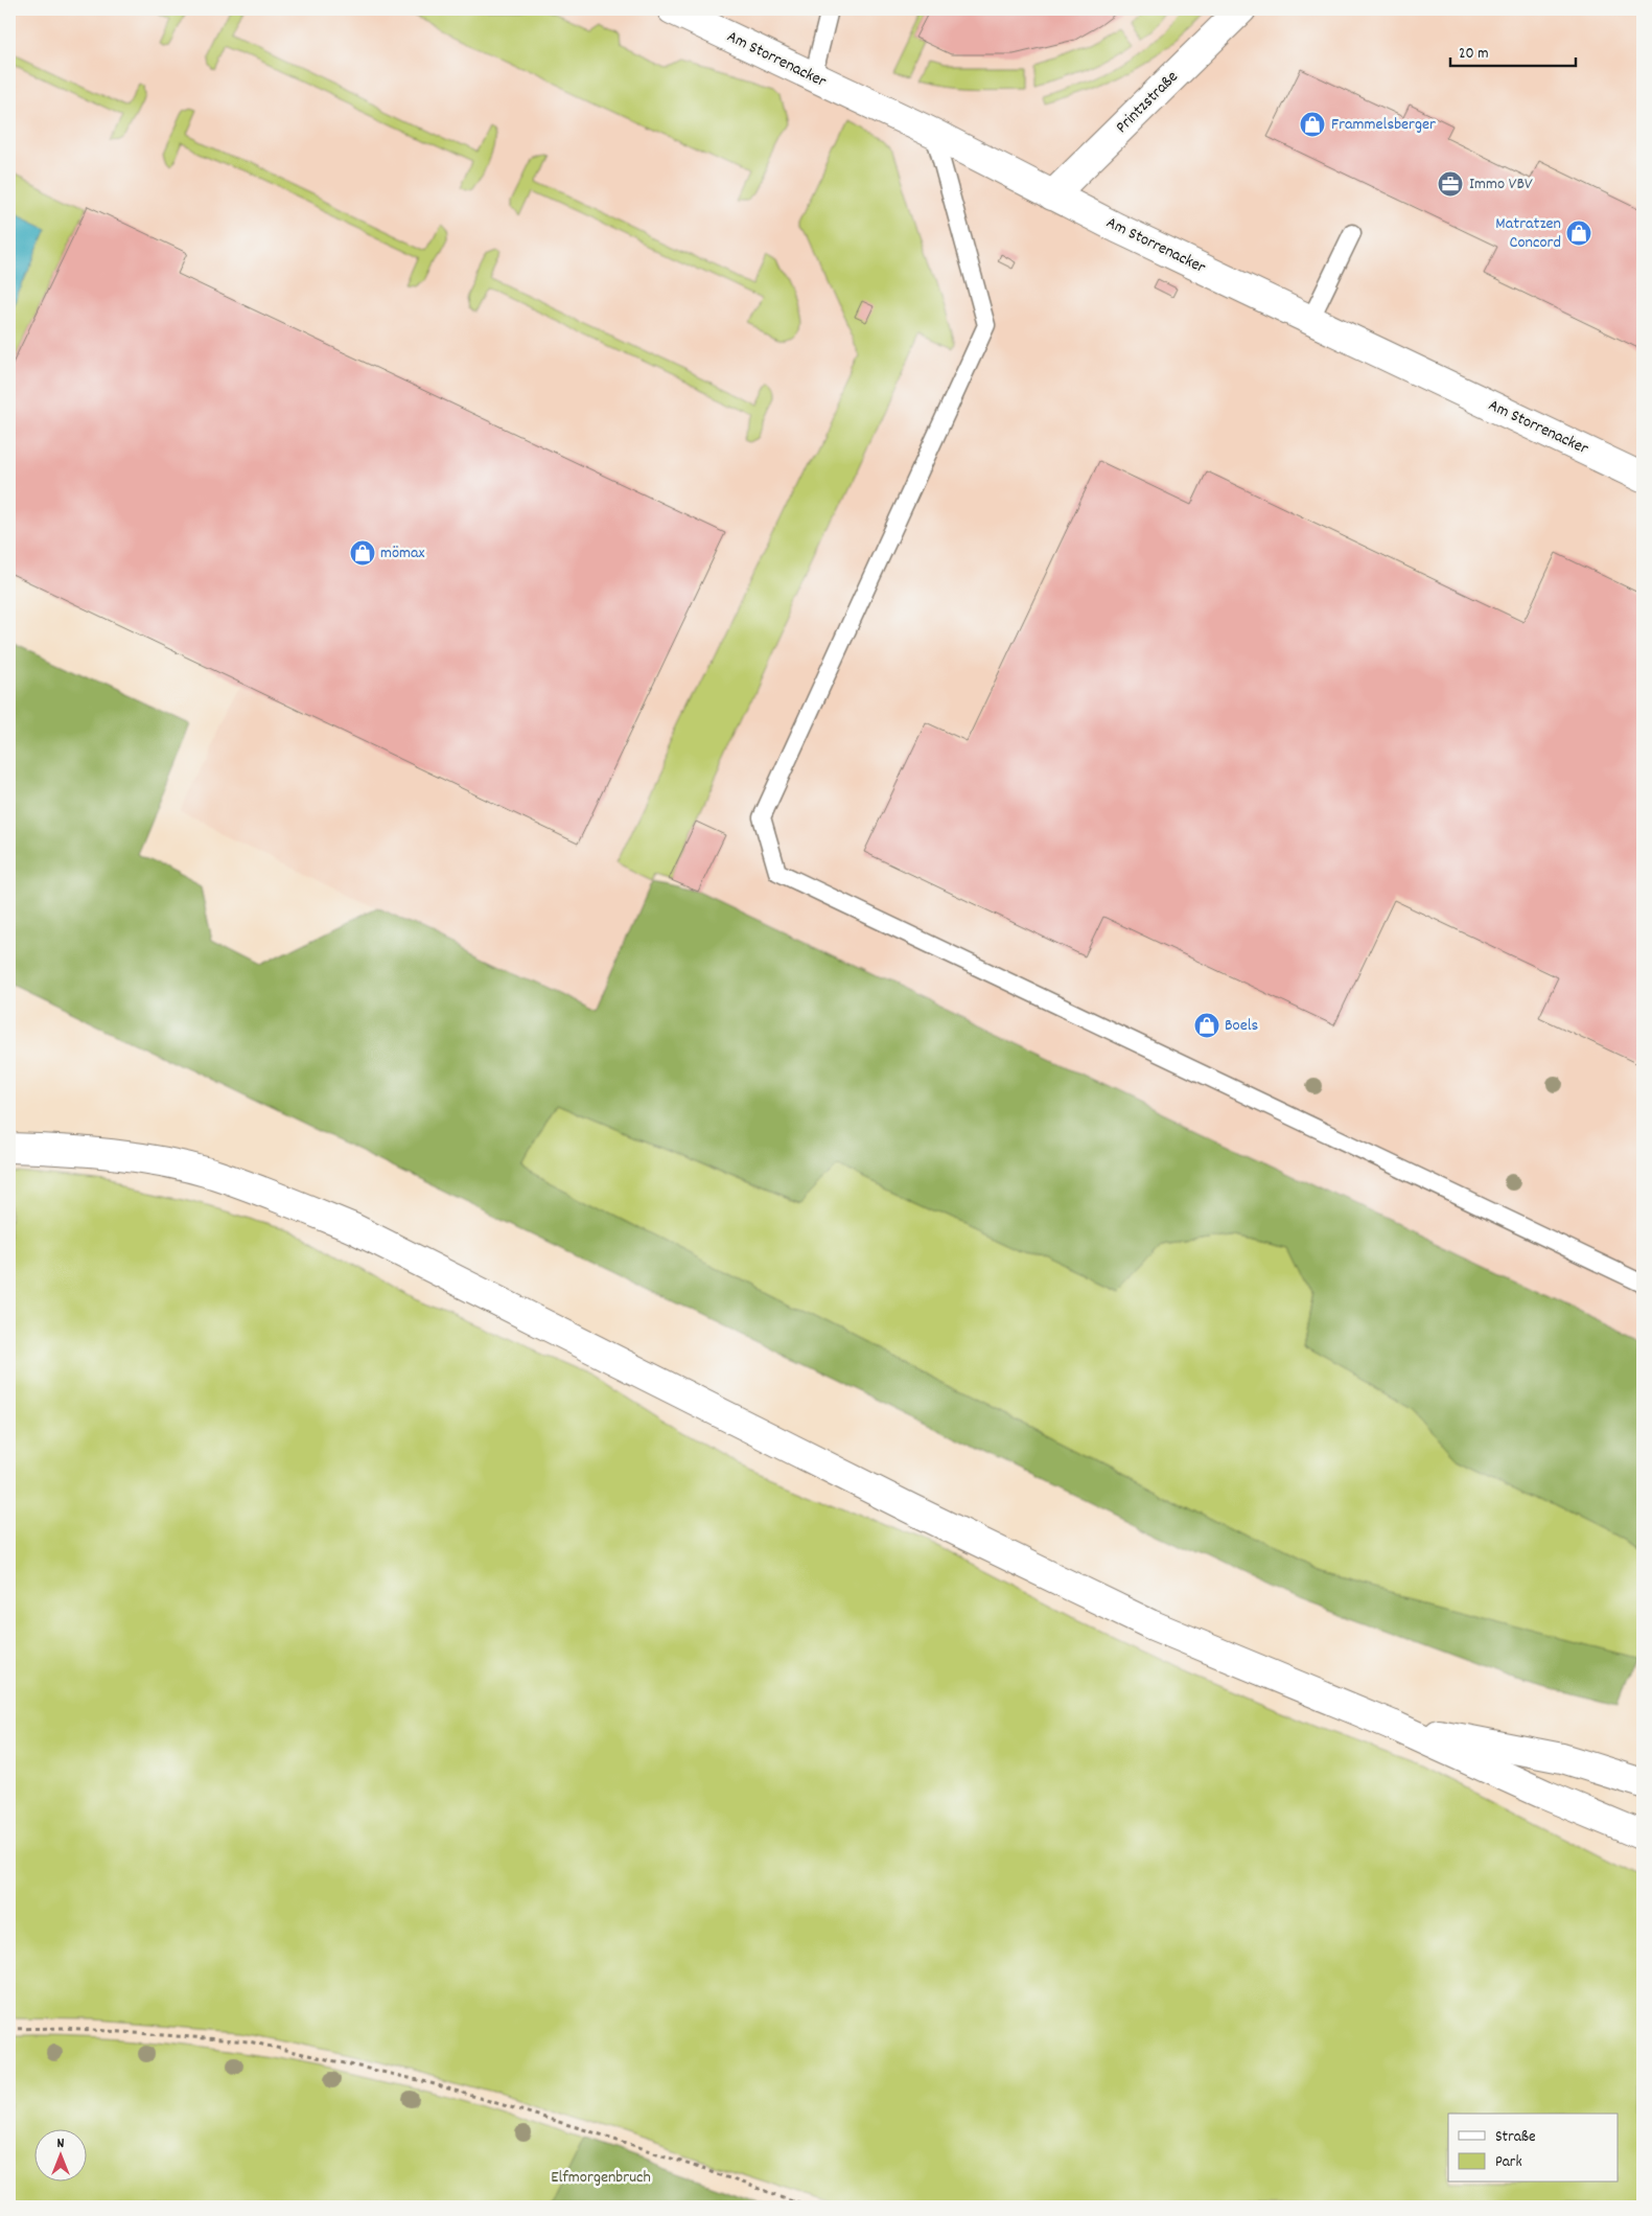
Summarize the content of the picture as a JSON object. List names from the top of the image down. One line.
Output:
{"streets":{"main road":["Am Storrenacker","Printzstraße"]},"crossings":[["Am Storrenacker","Printzstraße"]],"parks":["Elfmorgenbruch"],"places":{"shop":["Frammelsberger","Matratzen Concord","mömax","Boels"],"office":["Immo VBV"]},"legend":["Straße","Park"],"scale_bar":"20 m","north":"top"}
